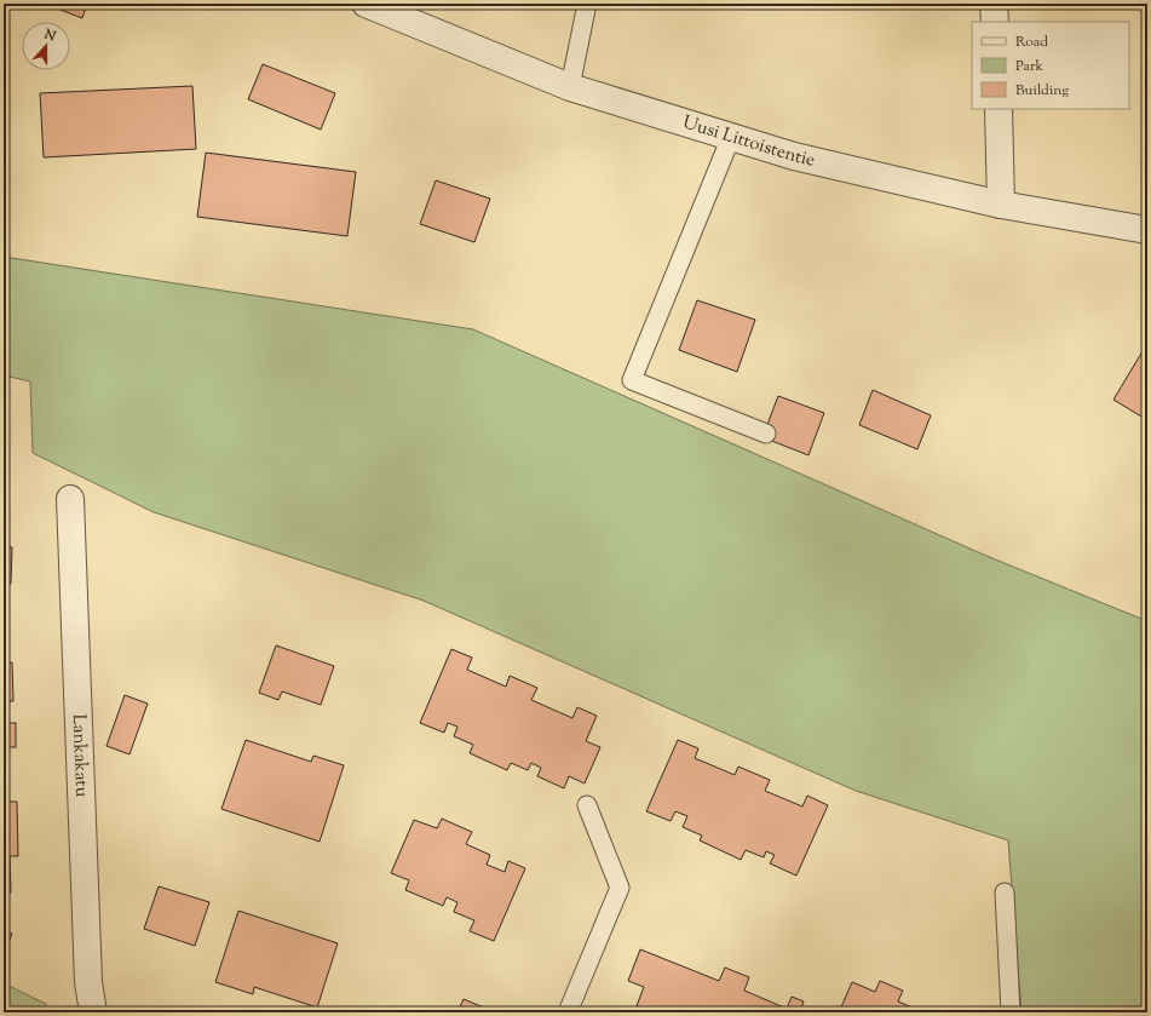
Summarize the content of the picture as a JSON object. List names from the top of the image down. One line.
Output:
{"streets":{"street":["Uusi Littoistentie","Lankakatu"]},"legend":["Road","Park","Building"],"north":"top"}
